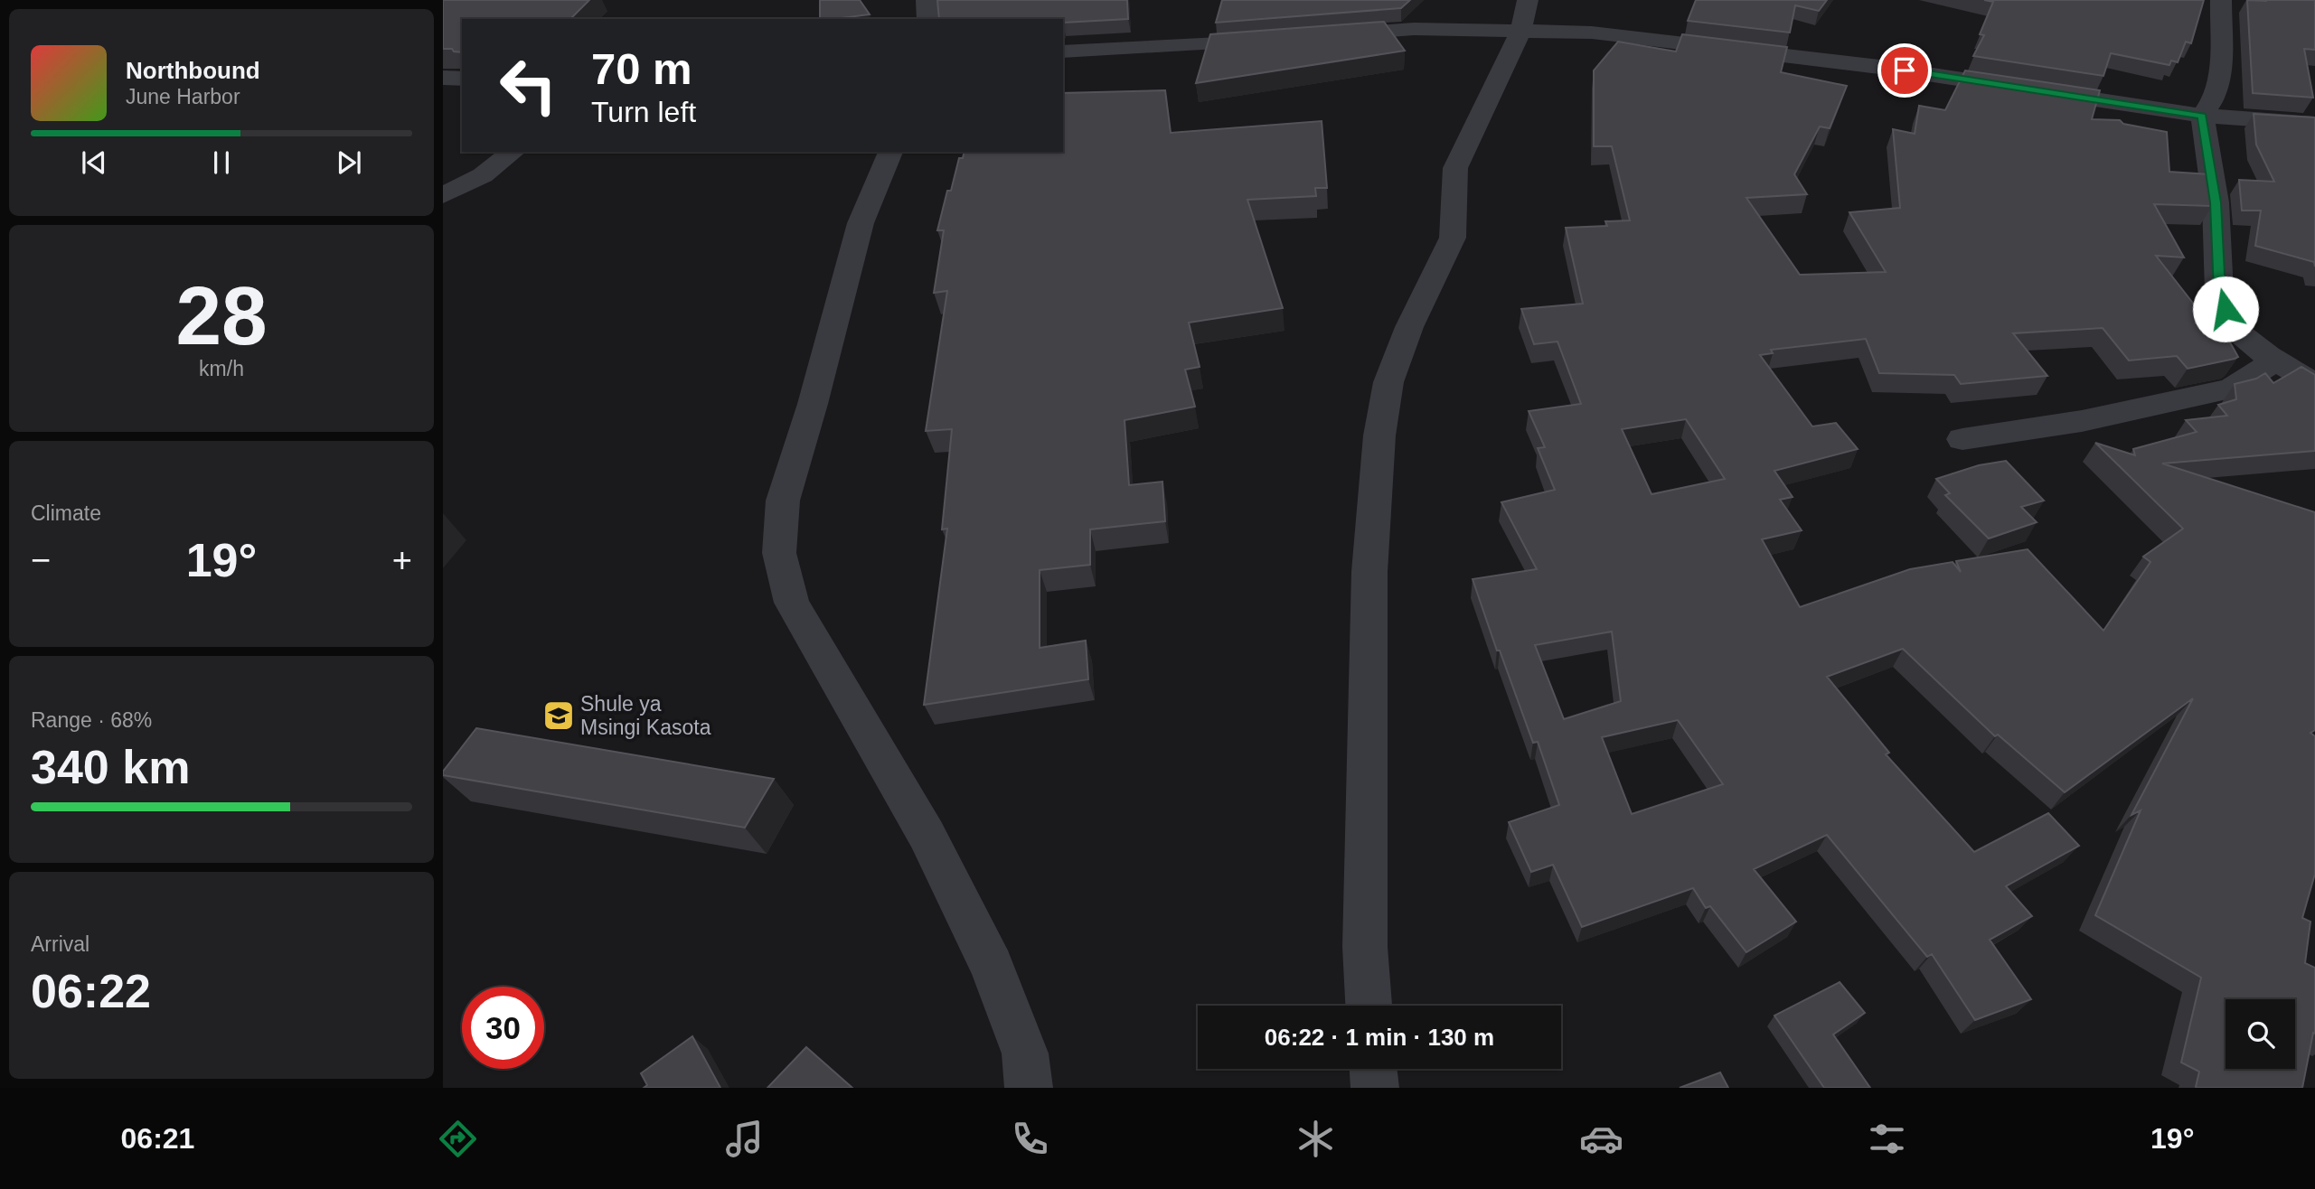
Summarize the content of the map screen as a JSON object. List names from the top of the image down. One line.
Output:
{"places":{"school or university":["Shule ya Msingi Kasota"]},"page":{"turn":["70 m","Turn left"],"song":["Northbound","June Harbor"],"tile":[["28","km/h"],"Climate",["Range · 68%","340 km"],["Arrival","06:22"]],"heat":["−","19°","+"],"limit":"30","trip":"06:22 · 1 min · 130 m","tabs":["06:21","19°"]}}
